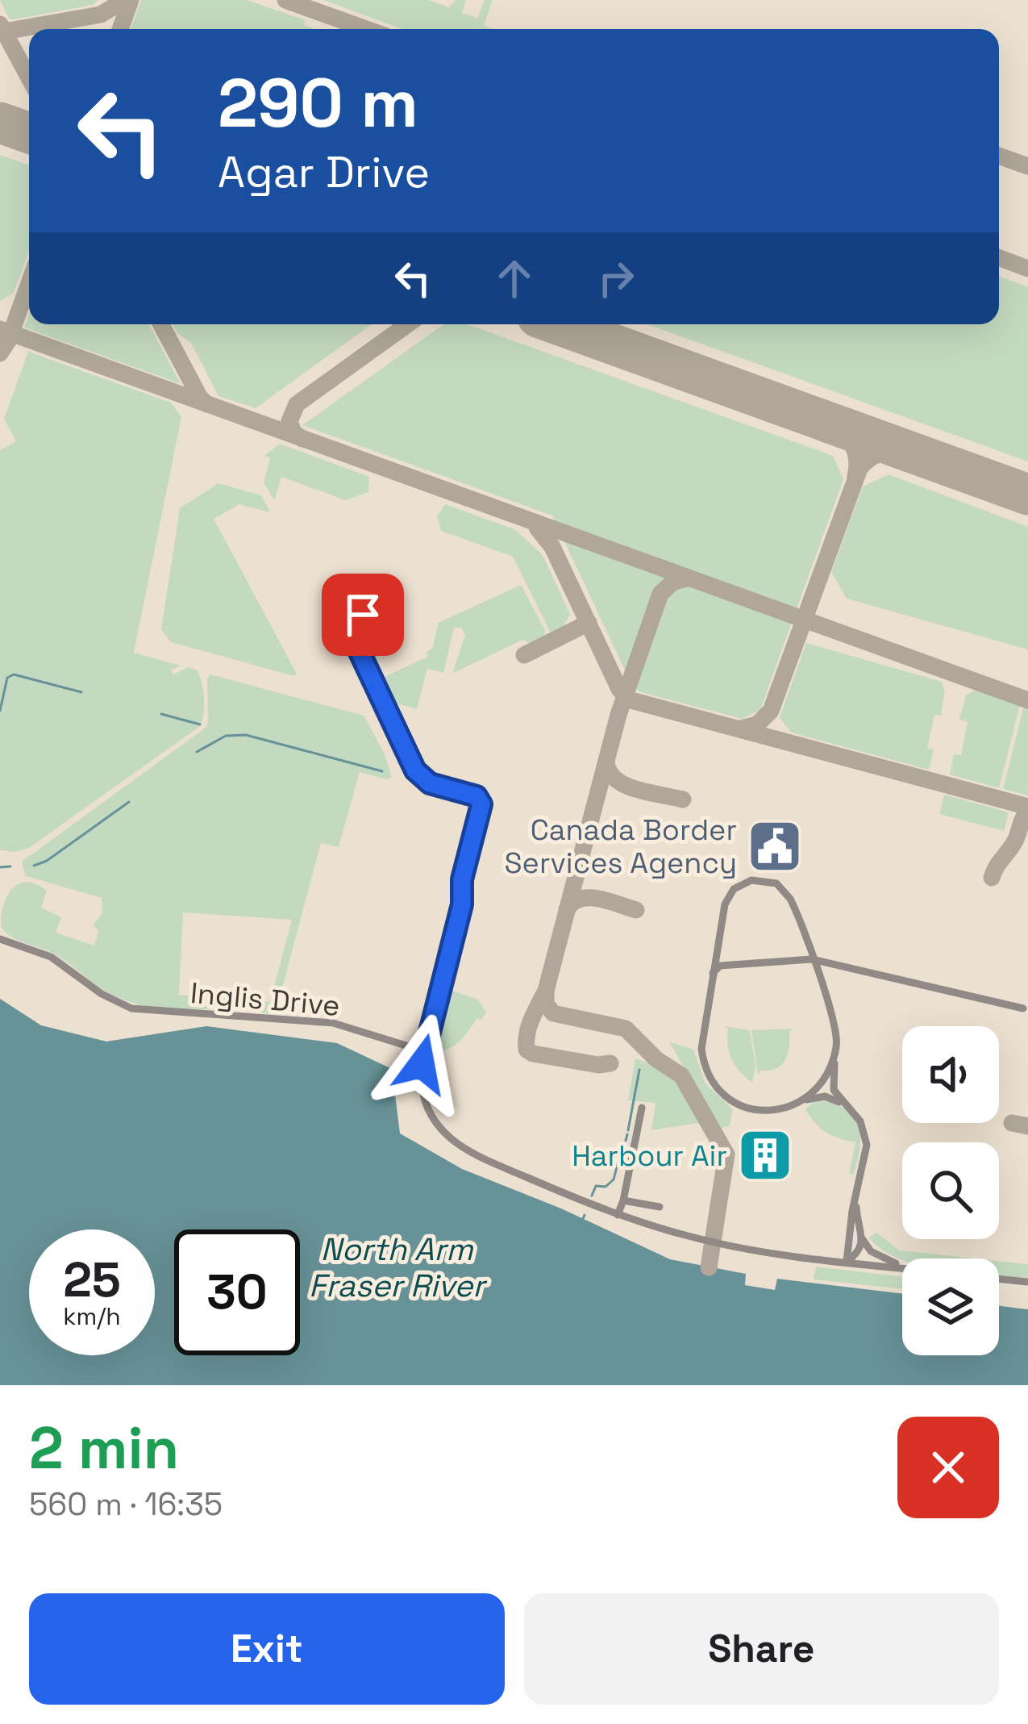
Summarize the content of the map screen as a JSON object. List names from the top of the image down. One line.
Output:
{"streets":{"street":["Inglis Drive"]},"water":["North Arm Fraser River"],"places":{"public building":["Canada Border Services Agency"],"building":["Harbour Air"]},"page":{"turn":["290 m","Agar Drive"],"speed":"25 km/h","limit":"30","heading":["2 min","560 m · 16:35"],"buttons":["Exit","Share"]}}
